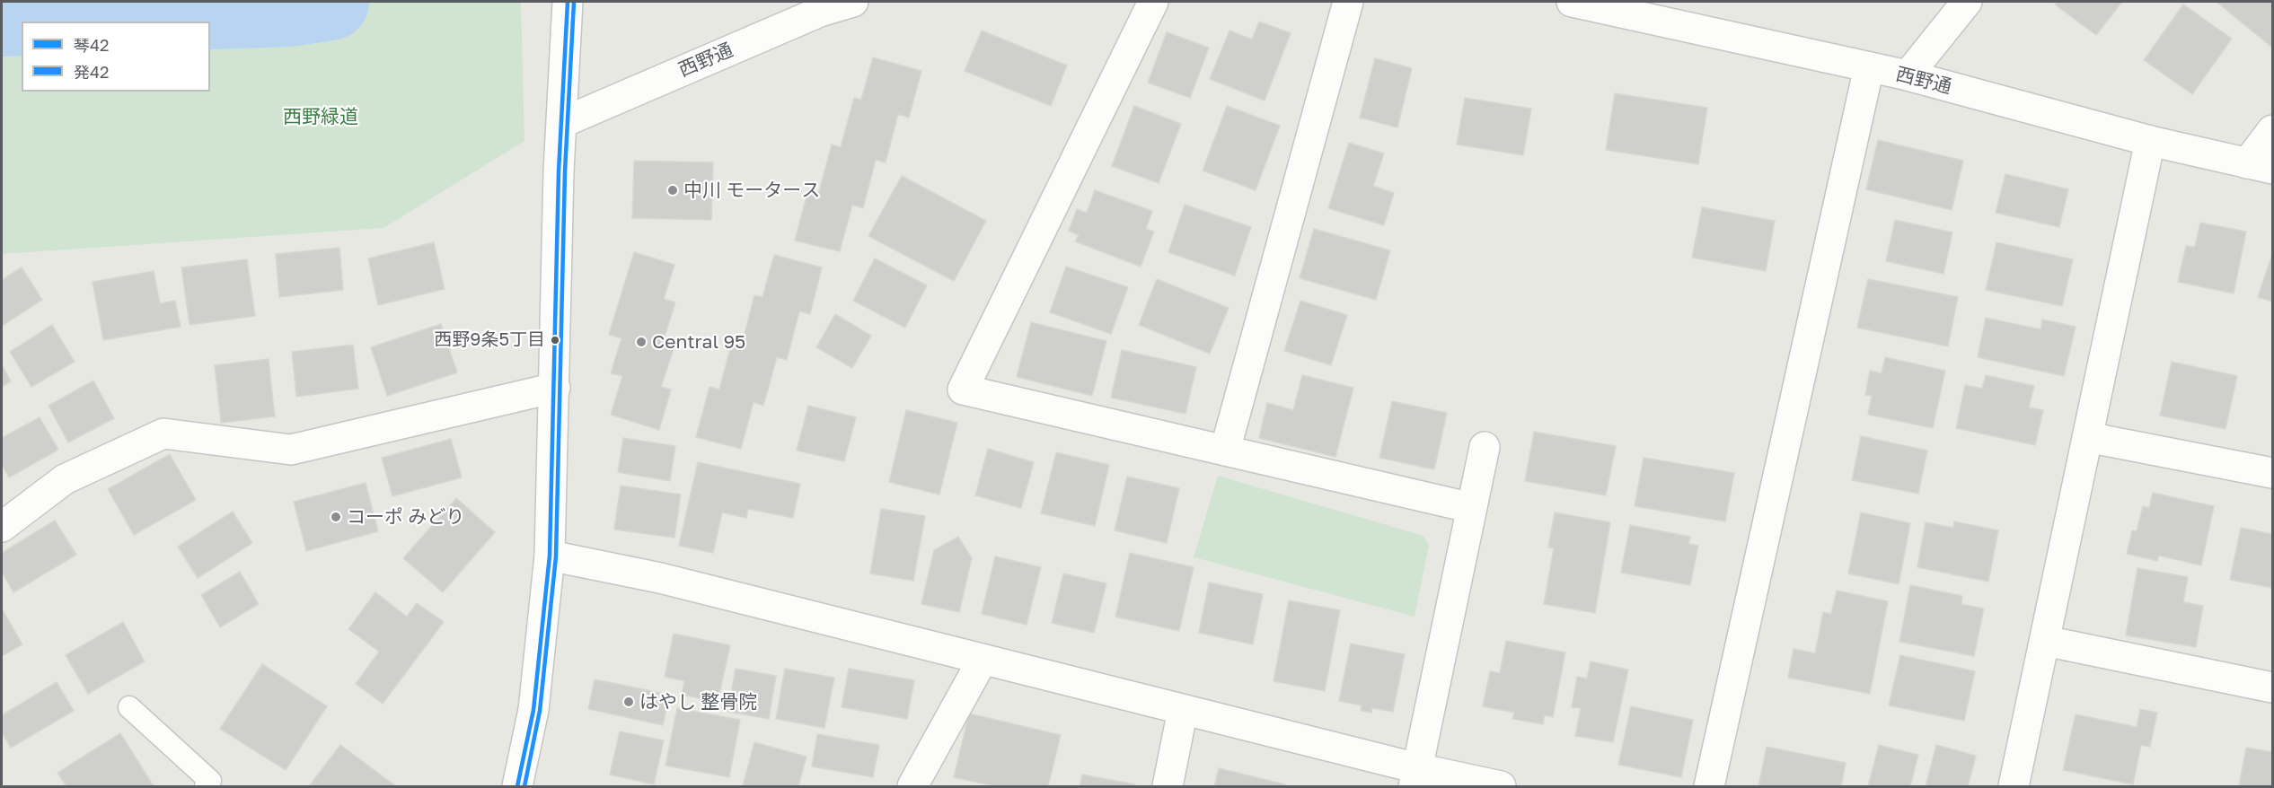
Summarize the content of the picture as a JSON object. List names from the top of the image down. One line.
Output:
{"streets":{"street":["西野通"]},"parks":["西野緑道"],"places":["中川 モータース","西野9条5丁目","Central 95","コーポ みどり","はやし 整骨院"],"lines":["transit line 琴42","transit line 発42"],"legend":["琴42","発42"]}
